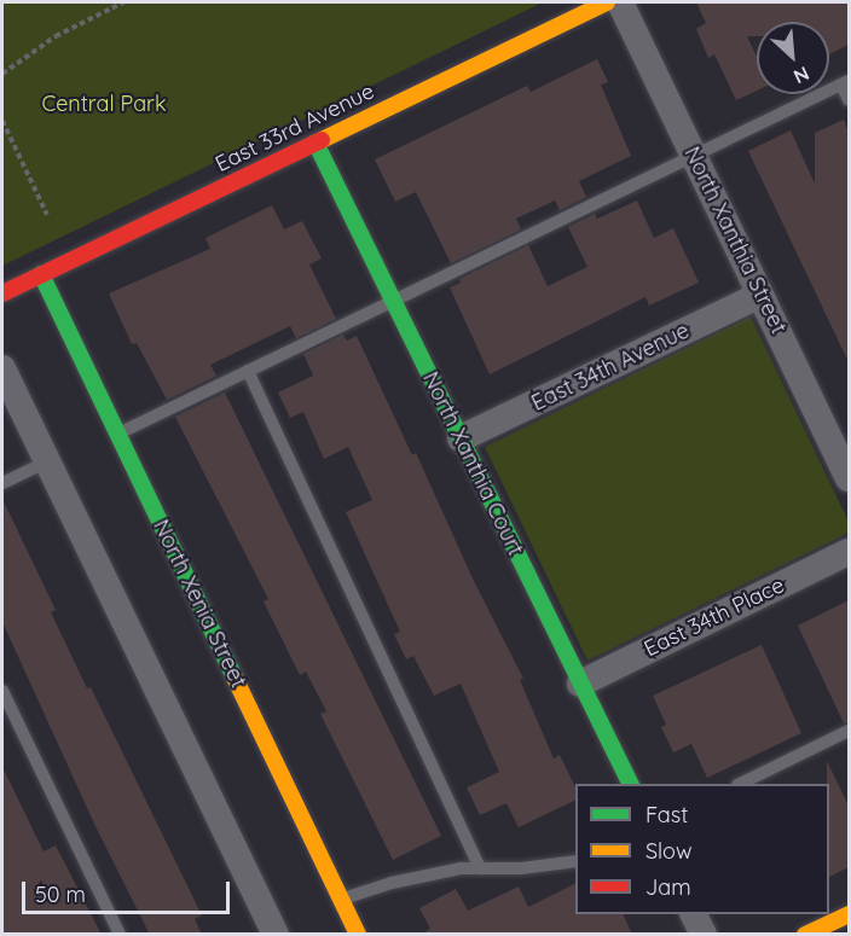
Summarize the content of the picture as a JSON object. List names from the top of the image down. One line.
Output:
{"streets":{"street":["East 33rd Avenue","North Xanthia Street","East 34th Avenue","North Xanthia Court","North Xenia Street","East 34th Place"]},"crossings":[["East 33rd Avenue","North Xanthia Court"],["East 33rd Avenue","North Xenia Street"],["North Xanthia Street","East 34th Avenue"],["East 34th Avenue","North Xanthia Court"],["North Xanthia Court","East 34th Place"]],"parks":["Central Park"],"legend":["Fast","Slow","Jam"],"scale_bar":"50 m","north":"bottom right"}
